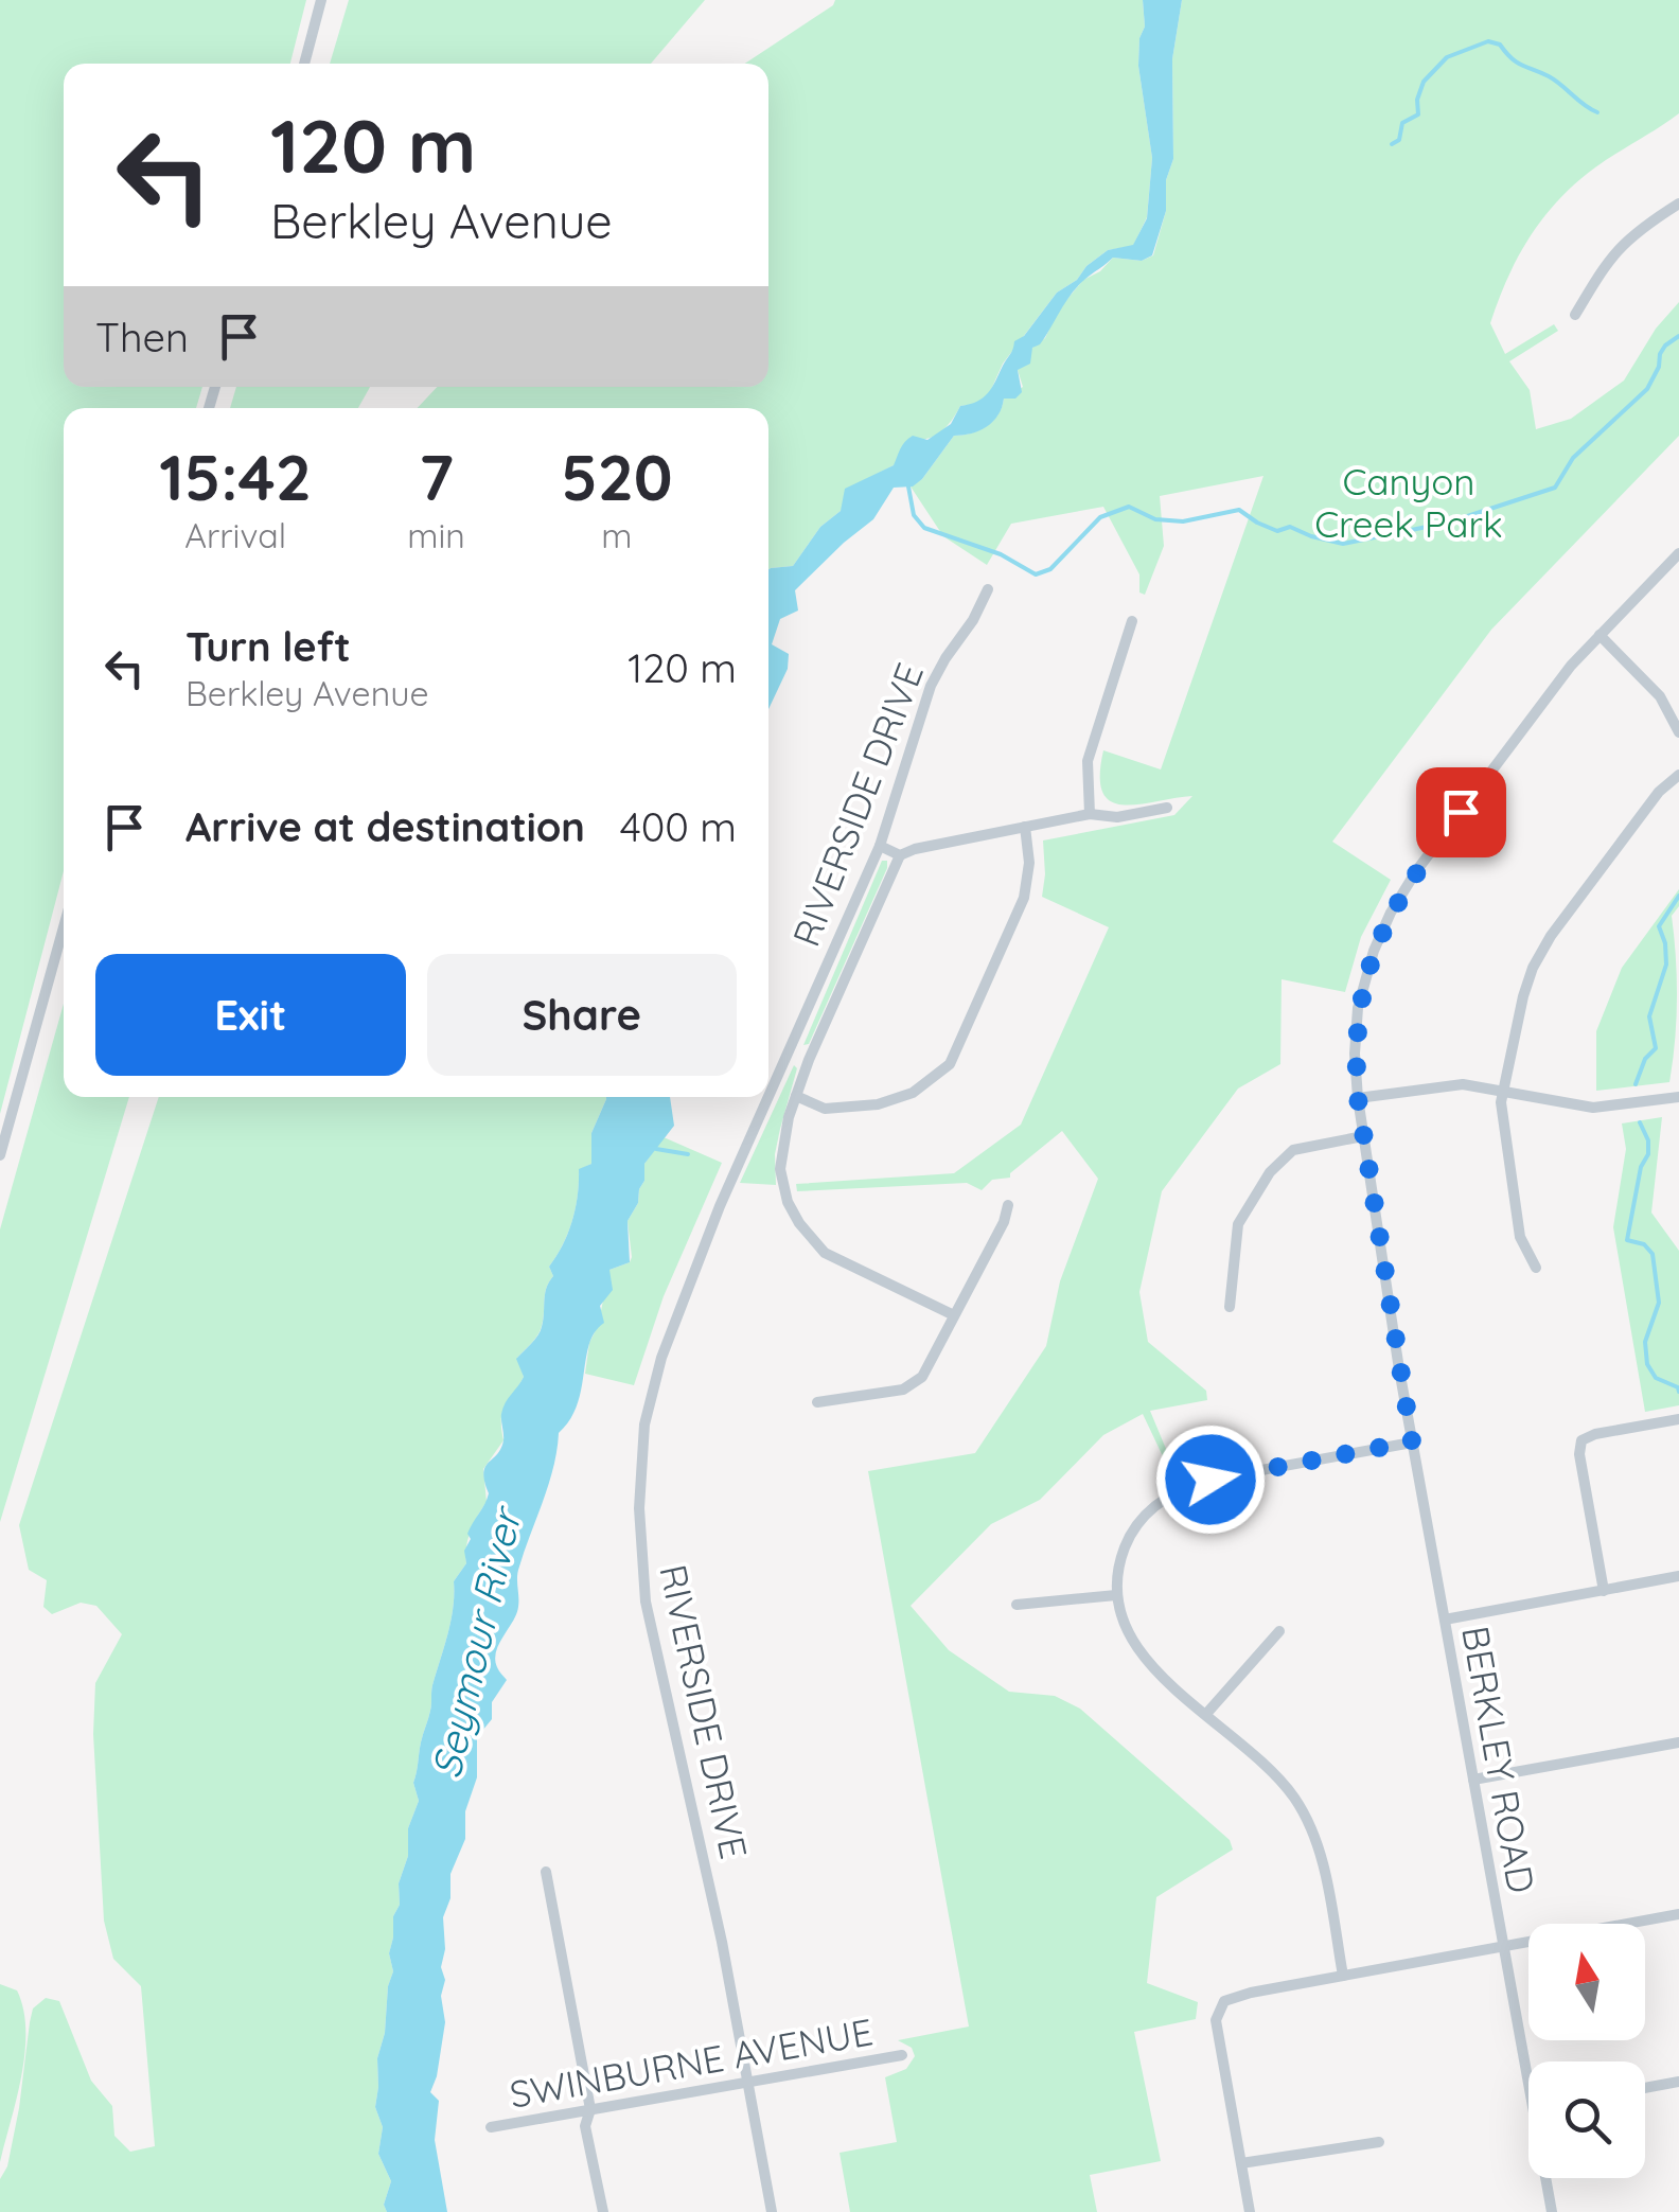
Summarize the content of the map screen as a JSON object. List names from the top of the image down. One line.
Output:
{"streets":{"street":["RIVERSIDE DRIVE","BERKLEY ROAD","SWINBURNE AVENUE"]},"crossings":[["RIVERSIDE DRIVE","SWINBURNE AVENUE"]],"water":["Seymour River"],"parks":["Canyon Creek Park"],"north":"top","page":{"turn":["120 m","Berkley Avenue"],"then":"Then","eta":["15:42","Arrival","7","min","520","m"],"list":[{"name":"Turn left","note":"Berkley Avenue","value":"120 m"},{"name":"Arrive at destination","value":"400 m"}],"buttons":["Exit","Share"]}}
